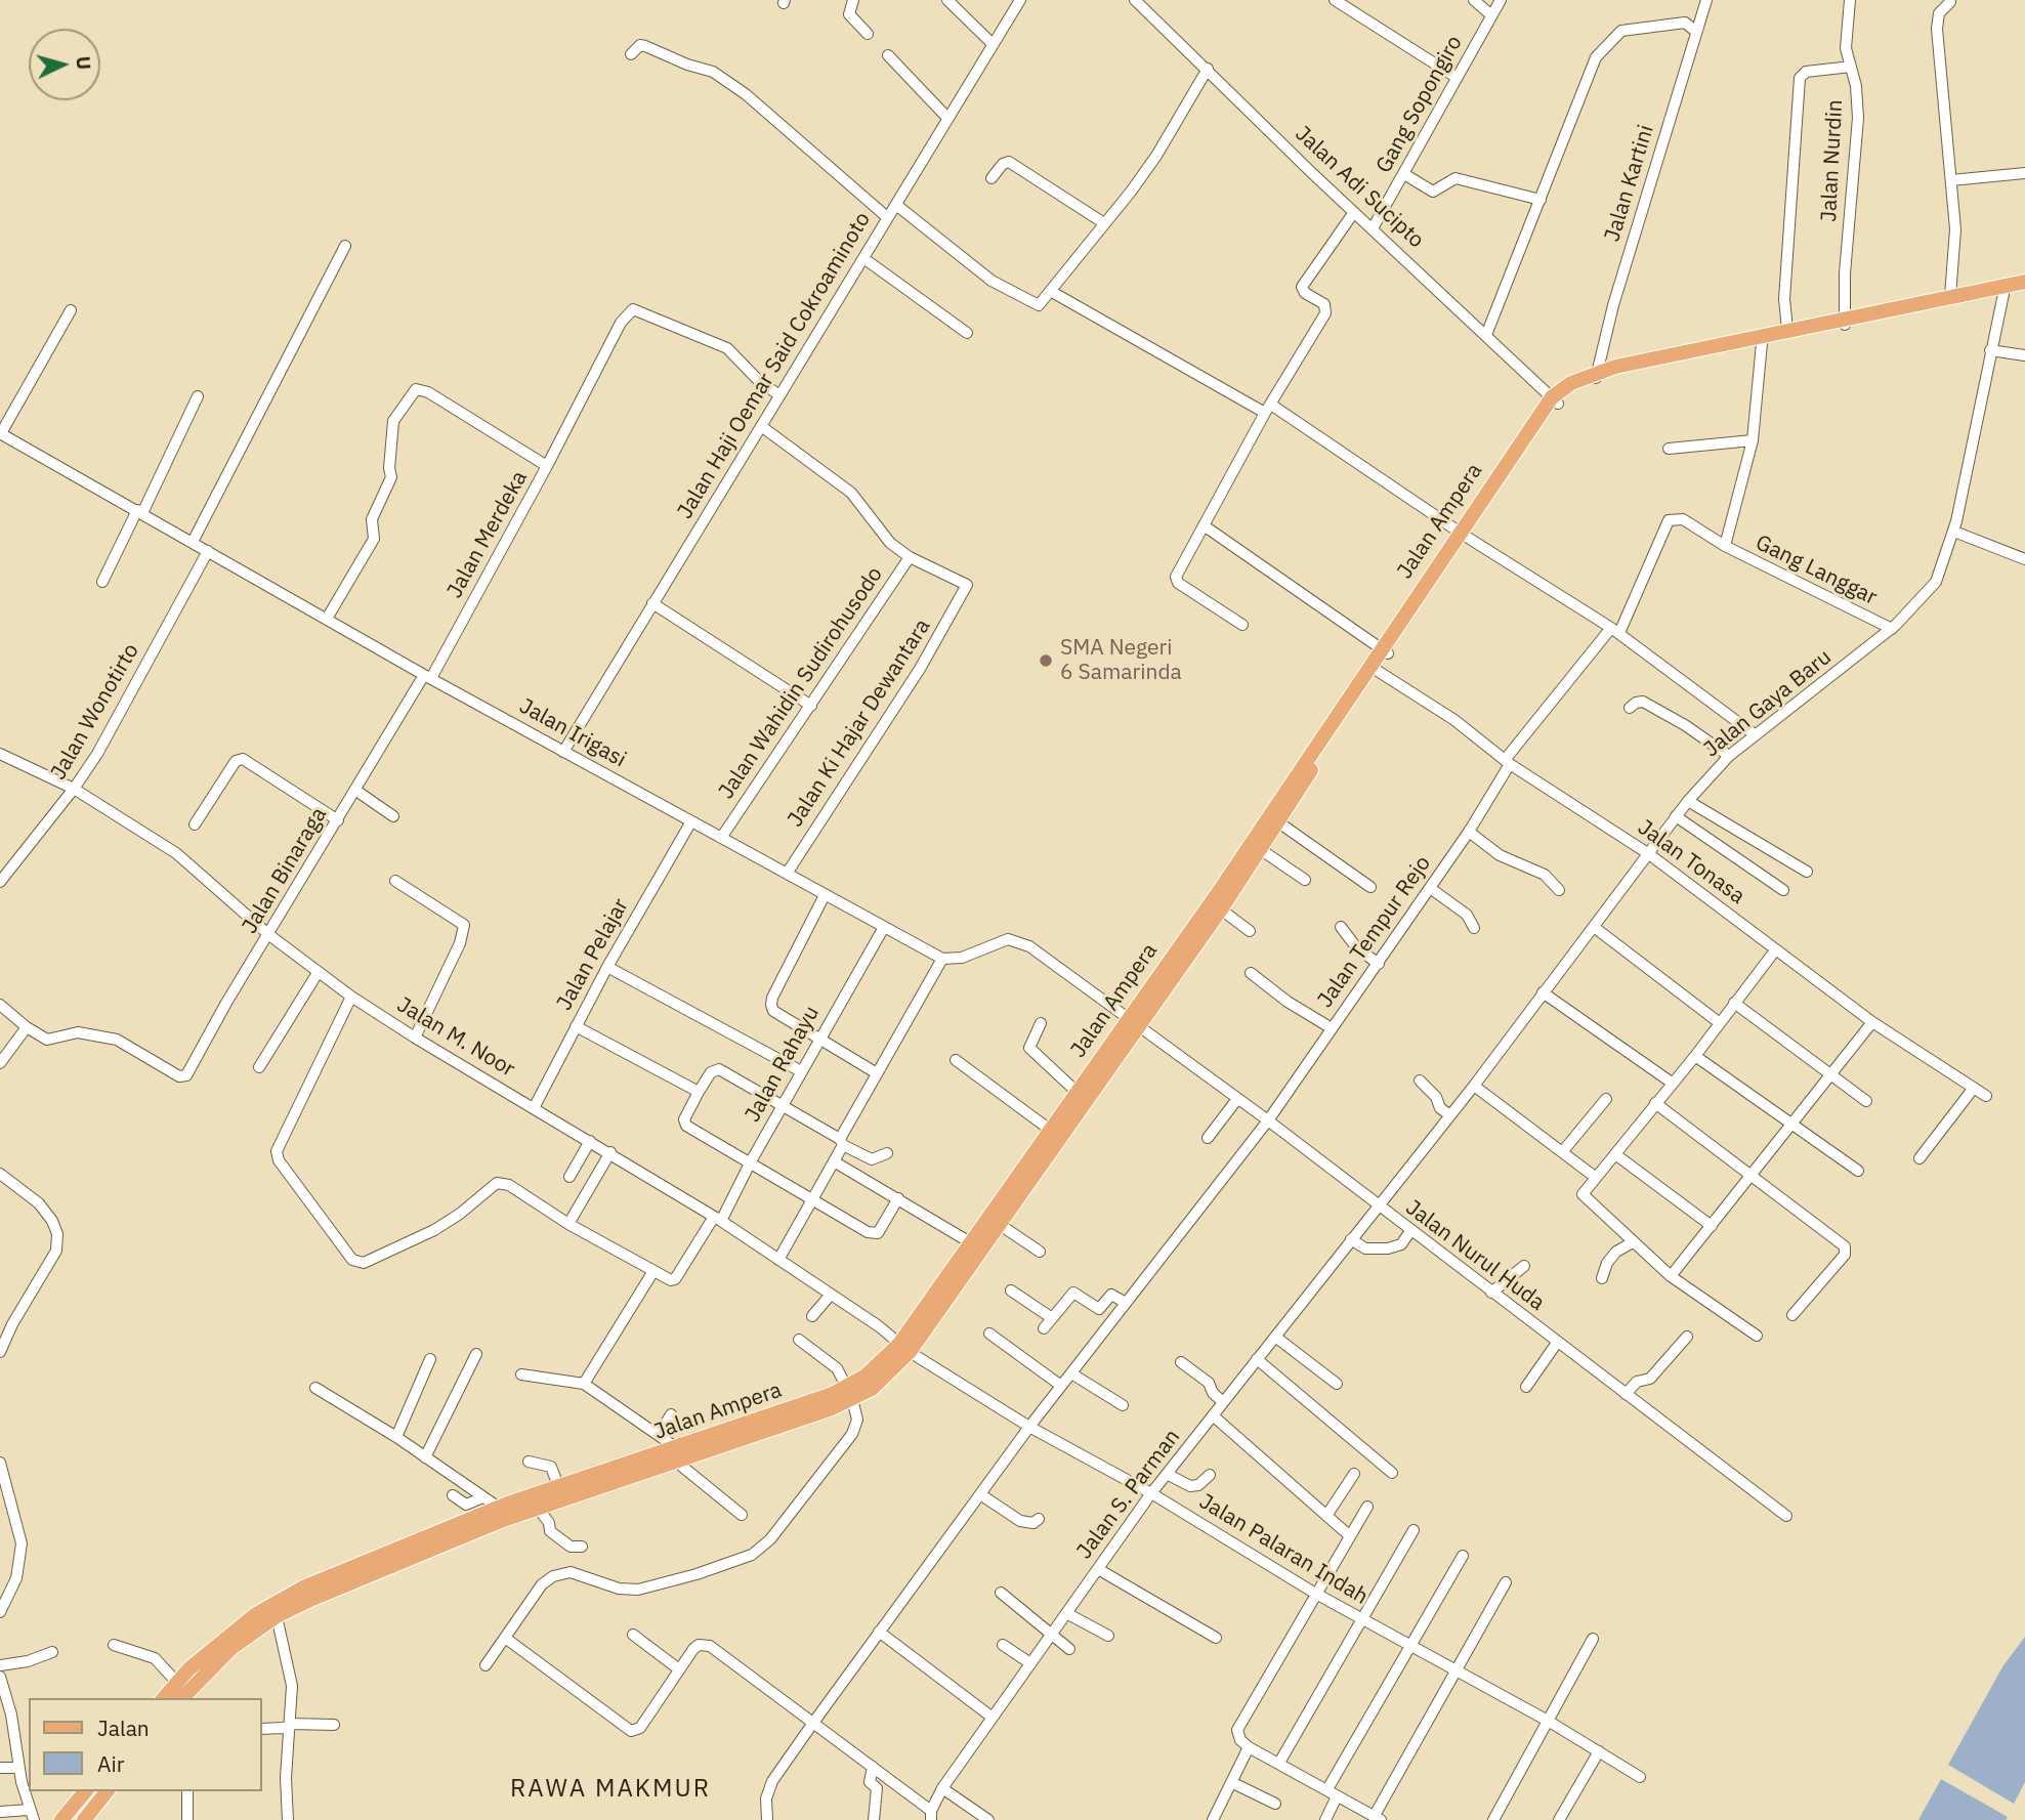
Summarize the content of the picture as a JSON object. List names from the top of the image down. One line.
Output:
{"streets":{"main road":["Jalan Ampera"],"street":["Gang Sopongiro","Jalan Nurdin","Jalan Kartini","Jalan Adi Sucipto","Jalan Haji Oemar Said Cokroaminoto","Jalan Merdeka","Gang Langgar","Jalan Wahidin Sudirohusodo","Jalan Gaya Baru","Jalan Wonotirto","Jalan Ki Hajar Dewantara","Jalan Irigasi","Jalan Tonasa","Jalan Binaraga","Jalan Tempur Rejo","Jalan Pelajar","Jalan M. Noor","Jalan Rahayu","Jalan Nurul Huda","Jalan S. Parman","Jalan Palaran Indah"]},"crossings":[["Gang Sopongiro","Jalan Adi Sucipto"],["Jalan Nurdin","Jalan Ampera"],["Jalan Kartini","Jalan Ampera"],["Jalan Adi Sucipto","Jalan Ampera"],["Jalan Haji Oemar Said Cokroaminoto","Jalan Irigasi"],["Jalan Ampera","Jalan Gaya Baru"],["Jalan Ampera","Jalan Tonasa"],["Jalan Ampera","Jalan M. Noor"],["Jalan Ampera","Jalan Nurul Huda"],["Jalan Ampera","Jalan Palaran Indah"],["Jalan Merdeka","Jalan Irigasi"],["Jalan Merdeka","Jalan Binaraga"],["Gang Langgar","Jalan Gaya Baru"],["Gang Langgar","Jalan Tempur Rejo"],["Jalan Wahidin Sudirohusodo","Jalan Ki Hajar Dewantara"],["Jalan Wahidin Sudirohusodo","Jalan Irigasi"],["Jalan Gaya Baru","Jalan Tonasa"],["Jalan Gaya Baru","Jalan Nurul Huda"],["Jalan Gaya Baru","Jalan S. Parman"],["Jalan Wonotirto","Jalan Irigasi"],["Jalan Wonotirto","Jalan M. Noor"],["Jalan Ki Hajar Dewantara","Jalan Irigasi"],["Jalan Irigasi","Jalan Binaraga"],["Jalan Irigasi","Jalan Pelajar"],["Jalan Irigasi","Jalan Rahayu"],["Jalan Tonasa","Jalan Tempur Rejo"],["Jalan Binaraga","Jalan M. Noor"],["Jalan Tempur Rejo","Jalan Nurul Huda"],["Jalan Tempur Rejo","Jalan Palaran Indah"],["Jalan Pelajar","Jalan M. Noor"],["Jalan M. Noor","Jalan Rahayu"],["Jalan M. Noor","Jalan Palaran Indah"],["Jalan Nurul Huda","Jalan S. Parman"],["Jalan S. Parman","Jalan Palaran Indah"]],"districts":["RAWA MAKMUR"],"places":["SMA Negeri 6 Samarinda"],"legend":["Jalan","Air"],"north":"right"}
